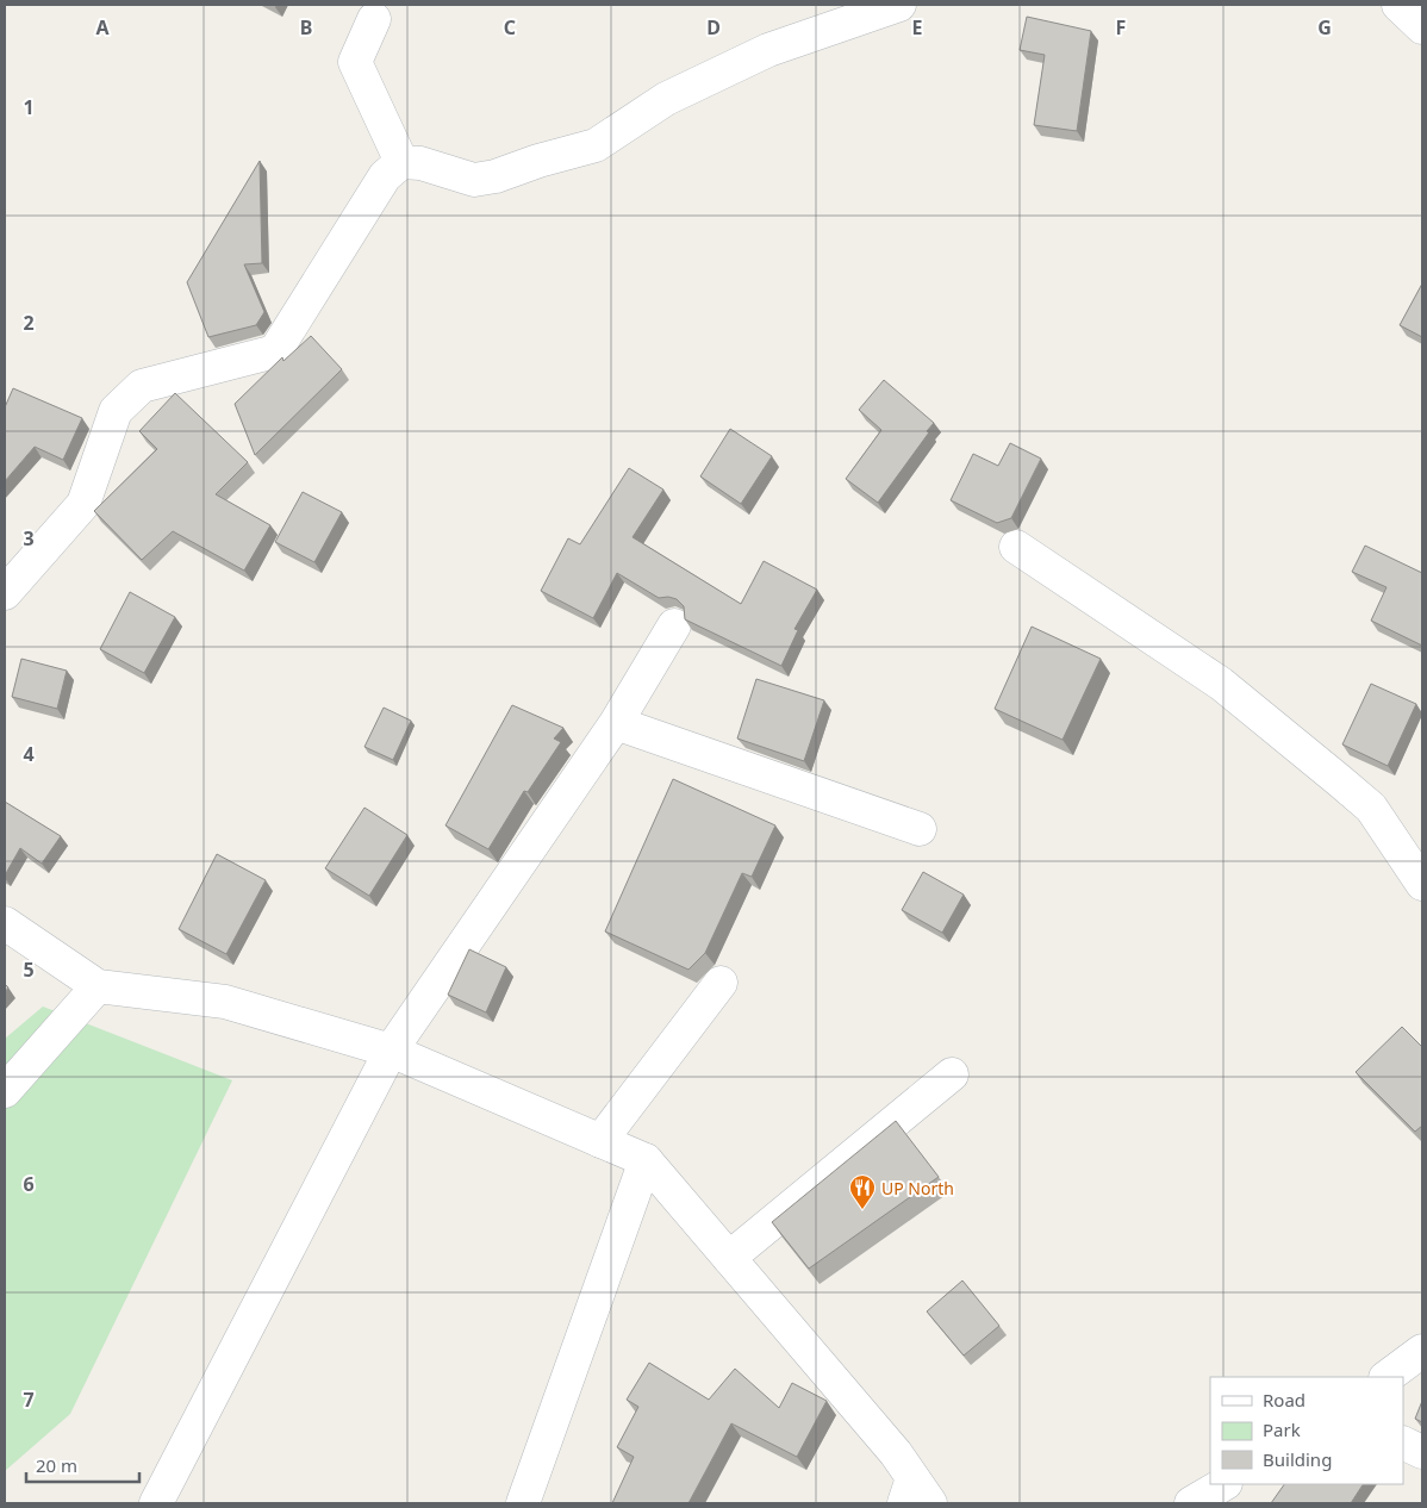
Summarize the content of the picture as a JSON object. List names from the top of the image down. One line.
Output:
{"places":{"restaurant":["UP North"]},"legend":["Road","Park","Building"],"scale_bar":"20 m","grid":{"columns":["A","B","C","D","E","F","G"],"rows":["1","2","3","4","5","6","7"]}}
